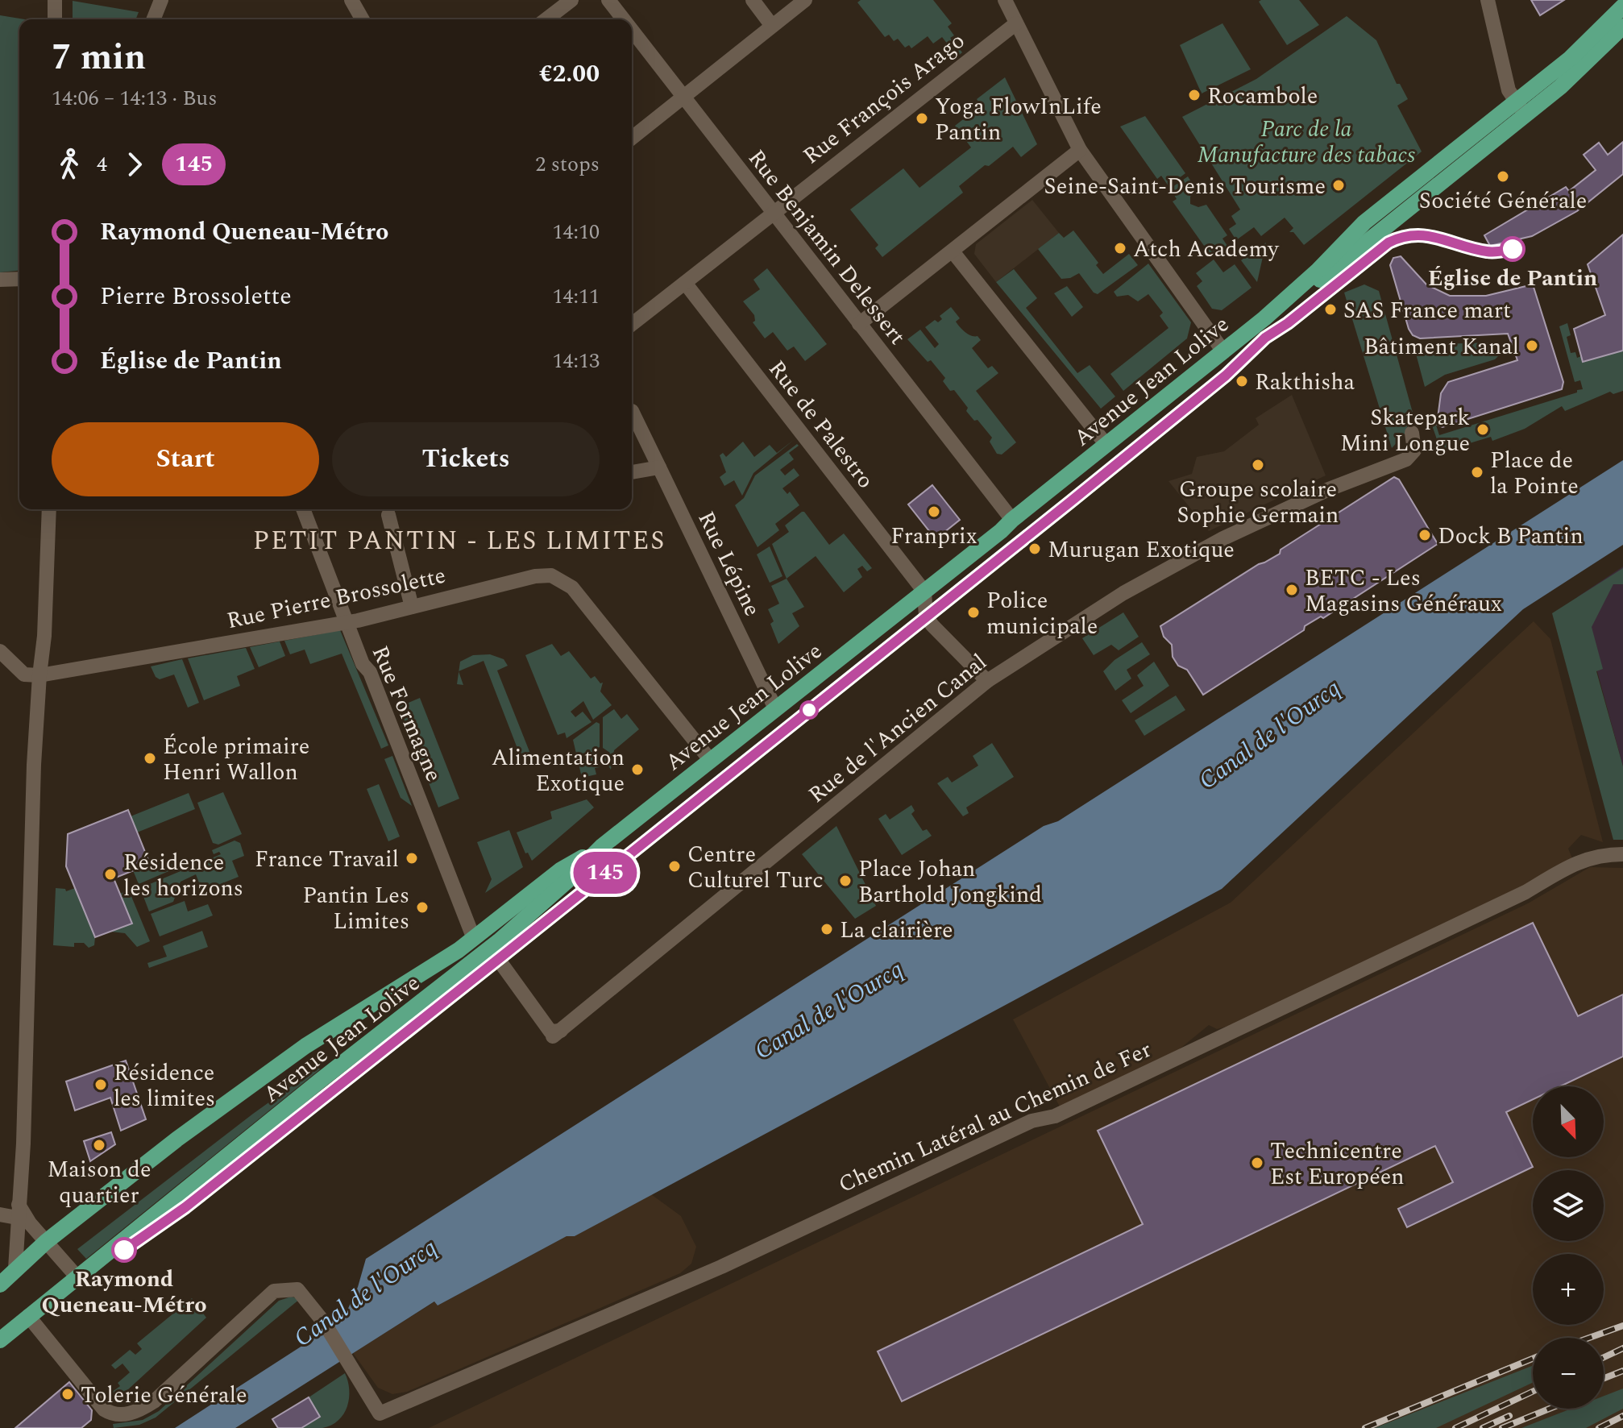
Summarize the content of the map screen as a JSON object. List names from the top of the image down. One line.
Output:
{"streets":{"main road":["Avenue Jean Lolive"],"street":["Rue François Arago","Rue Benjamin Delessert","Rue de Palestro","Rue Lépine","Rue Pierre Brossolette","Rue Formagne","Rue de l'Ancien Canal","Chemin Latéral au Chemin de Fer"]},"crossings":[["Rue François Arago","Rue Benjamin Delessert"],["Rue François Arago","Rue de Palestro"],["Rue Benjamin Delessert","Avenue Jean Lolive"],["Avenue Jean Lolive","Rue de Palestro"],["Avenue Jean Lolive","Rue Lépine"],["Avenue Jean Lolive","Rue Pierre Brossolette"],["Avenue Jean Lolive","Chemin Latéral au Chemin de Fer"],["Rue Pierre Brossolette","Rue Formagne"]],"districts":["PETIT PANTIN - LES LIMITES"],"water":["Canal de l'Ourcq"],"parks":["Parc de la Manufacture des tabacs"],"places":["Rocambole","Yoga FlowInLife Pantin","Société Générale","Seine-Saint-Denis Tourisme","Atch Academy","Église de Pantin","SAS France mart","Bâtiment Kanal","Rakthisha","Skatepark Mini Longue","Groupe scolaire Sophie Germain","Place de la Pointe","Franprix","Dock B Pantin","Murugan Exotique","BETC - Les Magasins Généraux","Police municipale","École primaire Henri Wallon","Alimentation Exotique","France Travail","Centre Culturel Turc","Résidence les horizons","Place Johan Barthold Jongkind","Pantin Les Limites","La clairière","Résidence les limites","Maison de quartier","Technicentre Est Européen","Raymond Queneau-Métro","Tolerie Générale"],"lines":["bus line 145"],"north":"bottom right","page":{"on_map":"145","heading":["7 min","14:06 – 14:13 · Bus","€2.00"],"legs":["4","145","2 stops"],"list":[{"name":"Raymond Queneau-Métro","value":"14:10"},{"name":"Pierre Brossolette","value":"14:11"},{"name":"Église de Pantin","value":"14:13"}],"buttons":["Start","Tickets"],"map_buttons":["+","−"]}}
